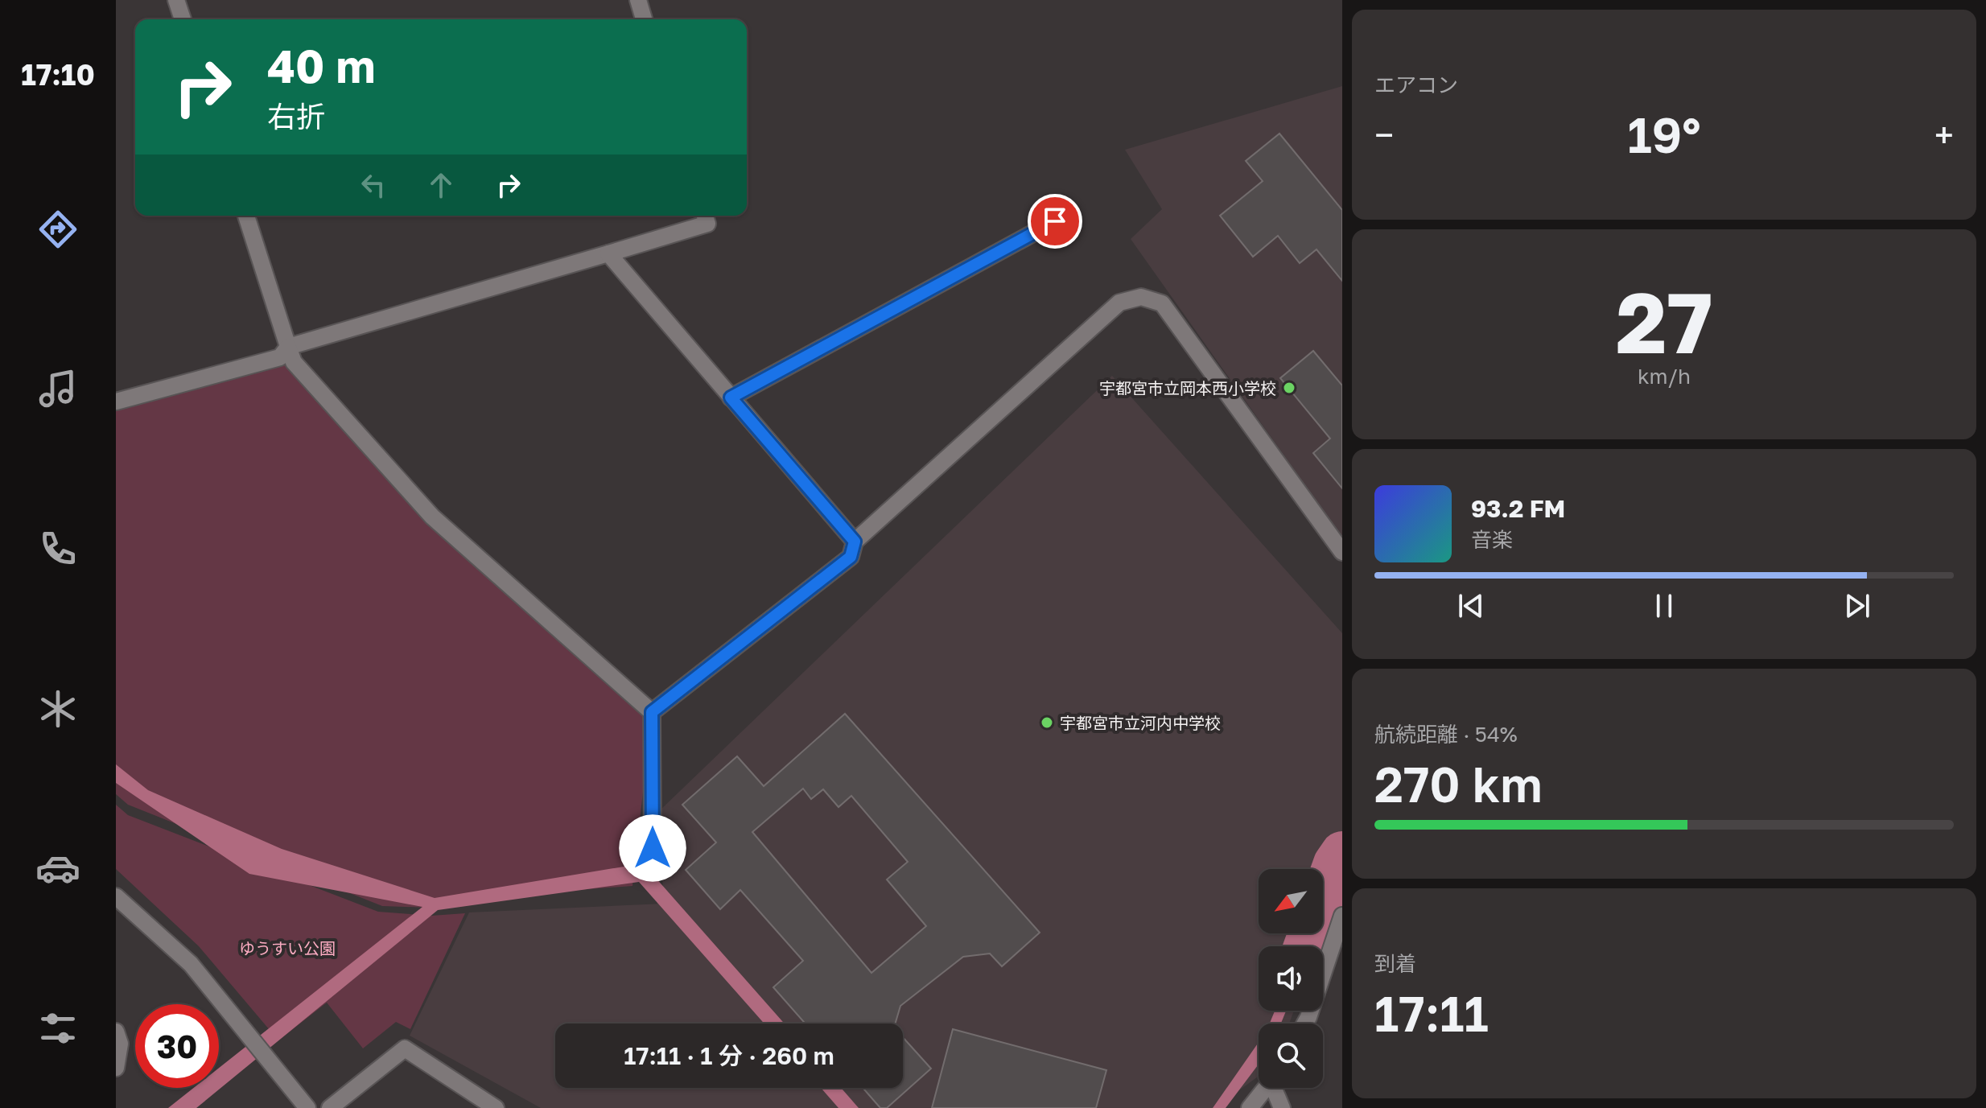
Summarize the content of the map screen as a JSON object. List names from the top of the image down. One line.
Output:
{"parks":["ゆうすい公園"],"places":["宇都宮市立岡本西小学校","宇都宮市立河内中学校"],"north":"bottom left","page":{"tabs":"17:10","tile":["エアコン",["27","km/h"],["航続距離 · 54%","270 km"],["到着","17:11"]],"turn":["40 m","右折"],"heat":["−","19°","+"],"song":["93.2 FM","音楽"],"limit":"30","trip":"17:11 · 1 分 · 260 m"}}
